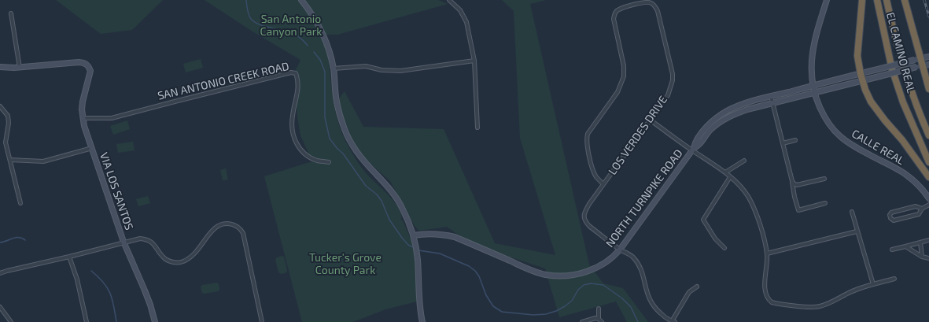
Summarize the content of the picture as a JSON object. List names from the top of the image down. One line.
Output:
{"streets":{"highway":["EL CAMINO REAL"],"main road":["CALLE REAL","VIA LOS SANTOS","NORTH TURNPIKE ROAD"],"street":["SAN ANTONIO CREEK ROAD","LOS VERDES DRIVE"]},"crossings":[["SAN ANTONIO CREEK ROAD","VIA LOS SANTOS"],["LOS VERDES DRIVE","NORTH TURNPIKE ROAD"],["CALLE REAL","NORTH TURNPIKE ROAD"]],"parks":["San Antonio Canyon Park","Tucker's Grove County Park"]}
